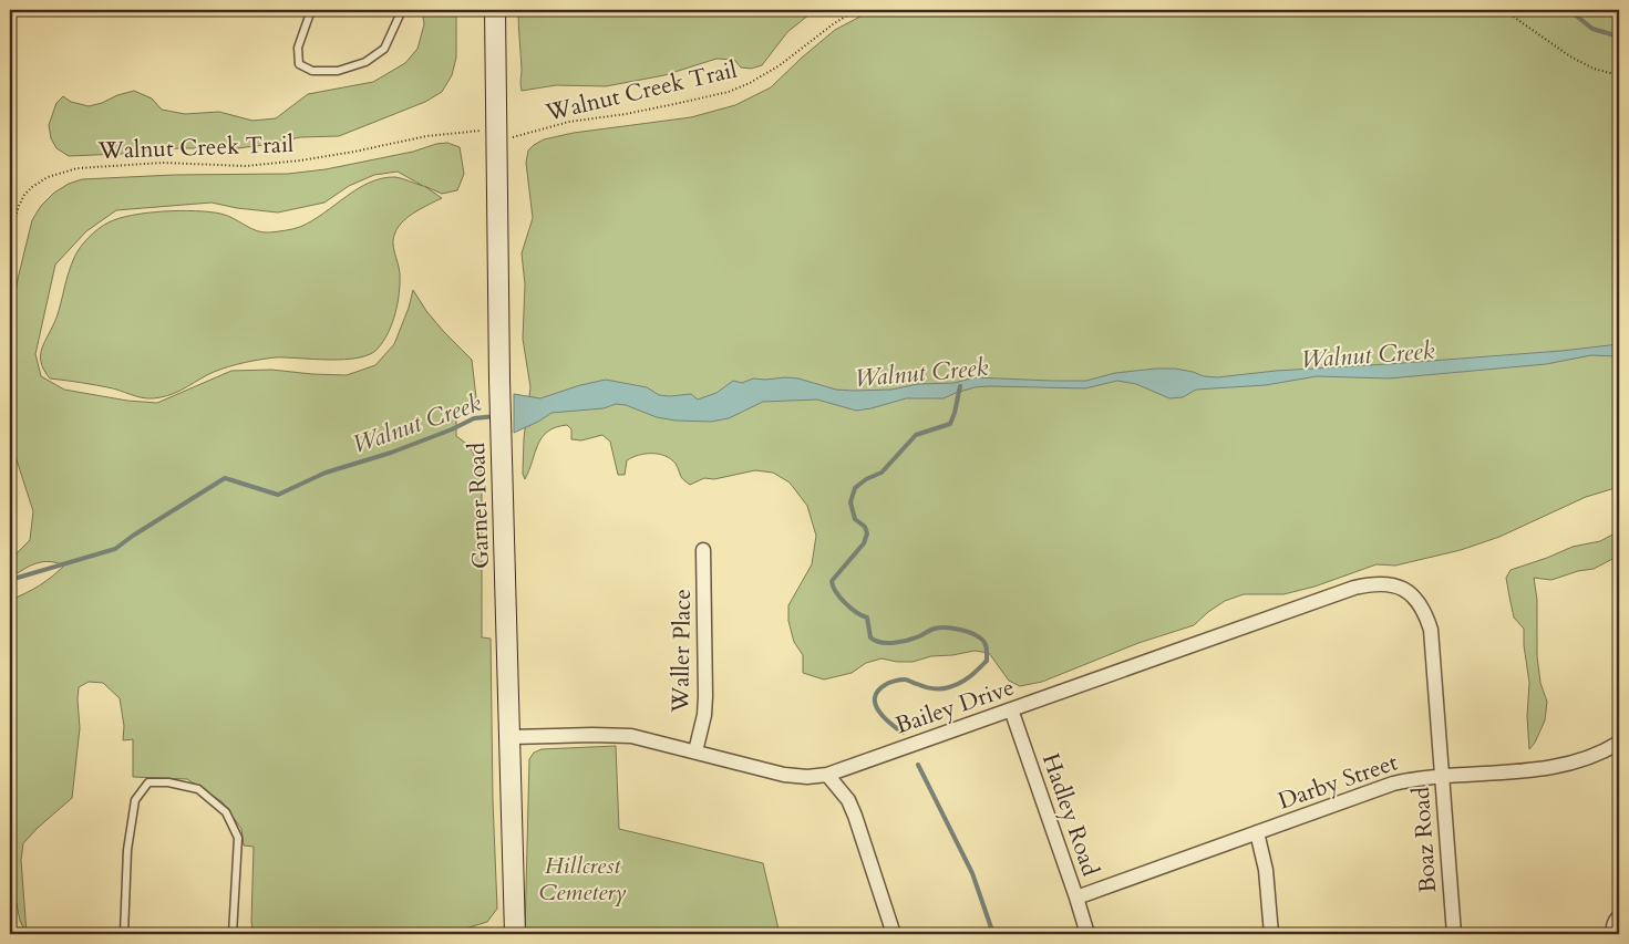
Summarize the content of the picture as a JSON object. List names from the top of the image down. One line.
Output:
{"streets":{"main road":["Garner Road"],"street":["Waller Place","Bailey Drive","Darby Street","Hadley Road","Boaz Road"],"path":["Walnut Creek Trail"]},"crossings":[["Garner Road","Bailey Drive"],["Waller Place","Bailey Drive"],["Bailey Drive","Hadley Road"],["Bailey Drive","Boaz Road"],["Darby Street","Hadley Road"],["Darby Street","Boaz Road"]],"water":["Walnut Creek"],"parks":["Hillcrest Cemetery"]}
